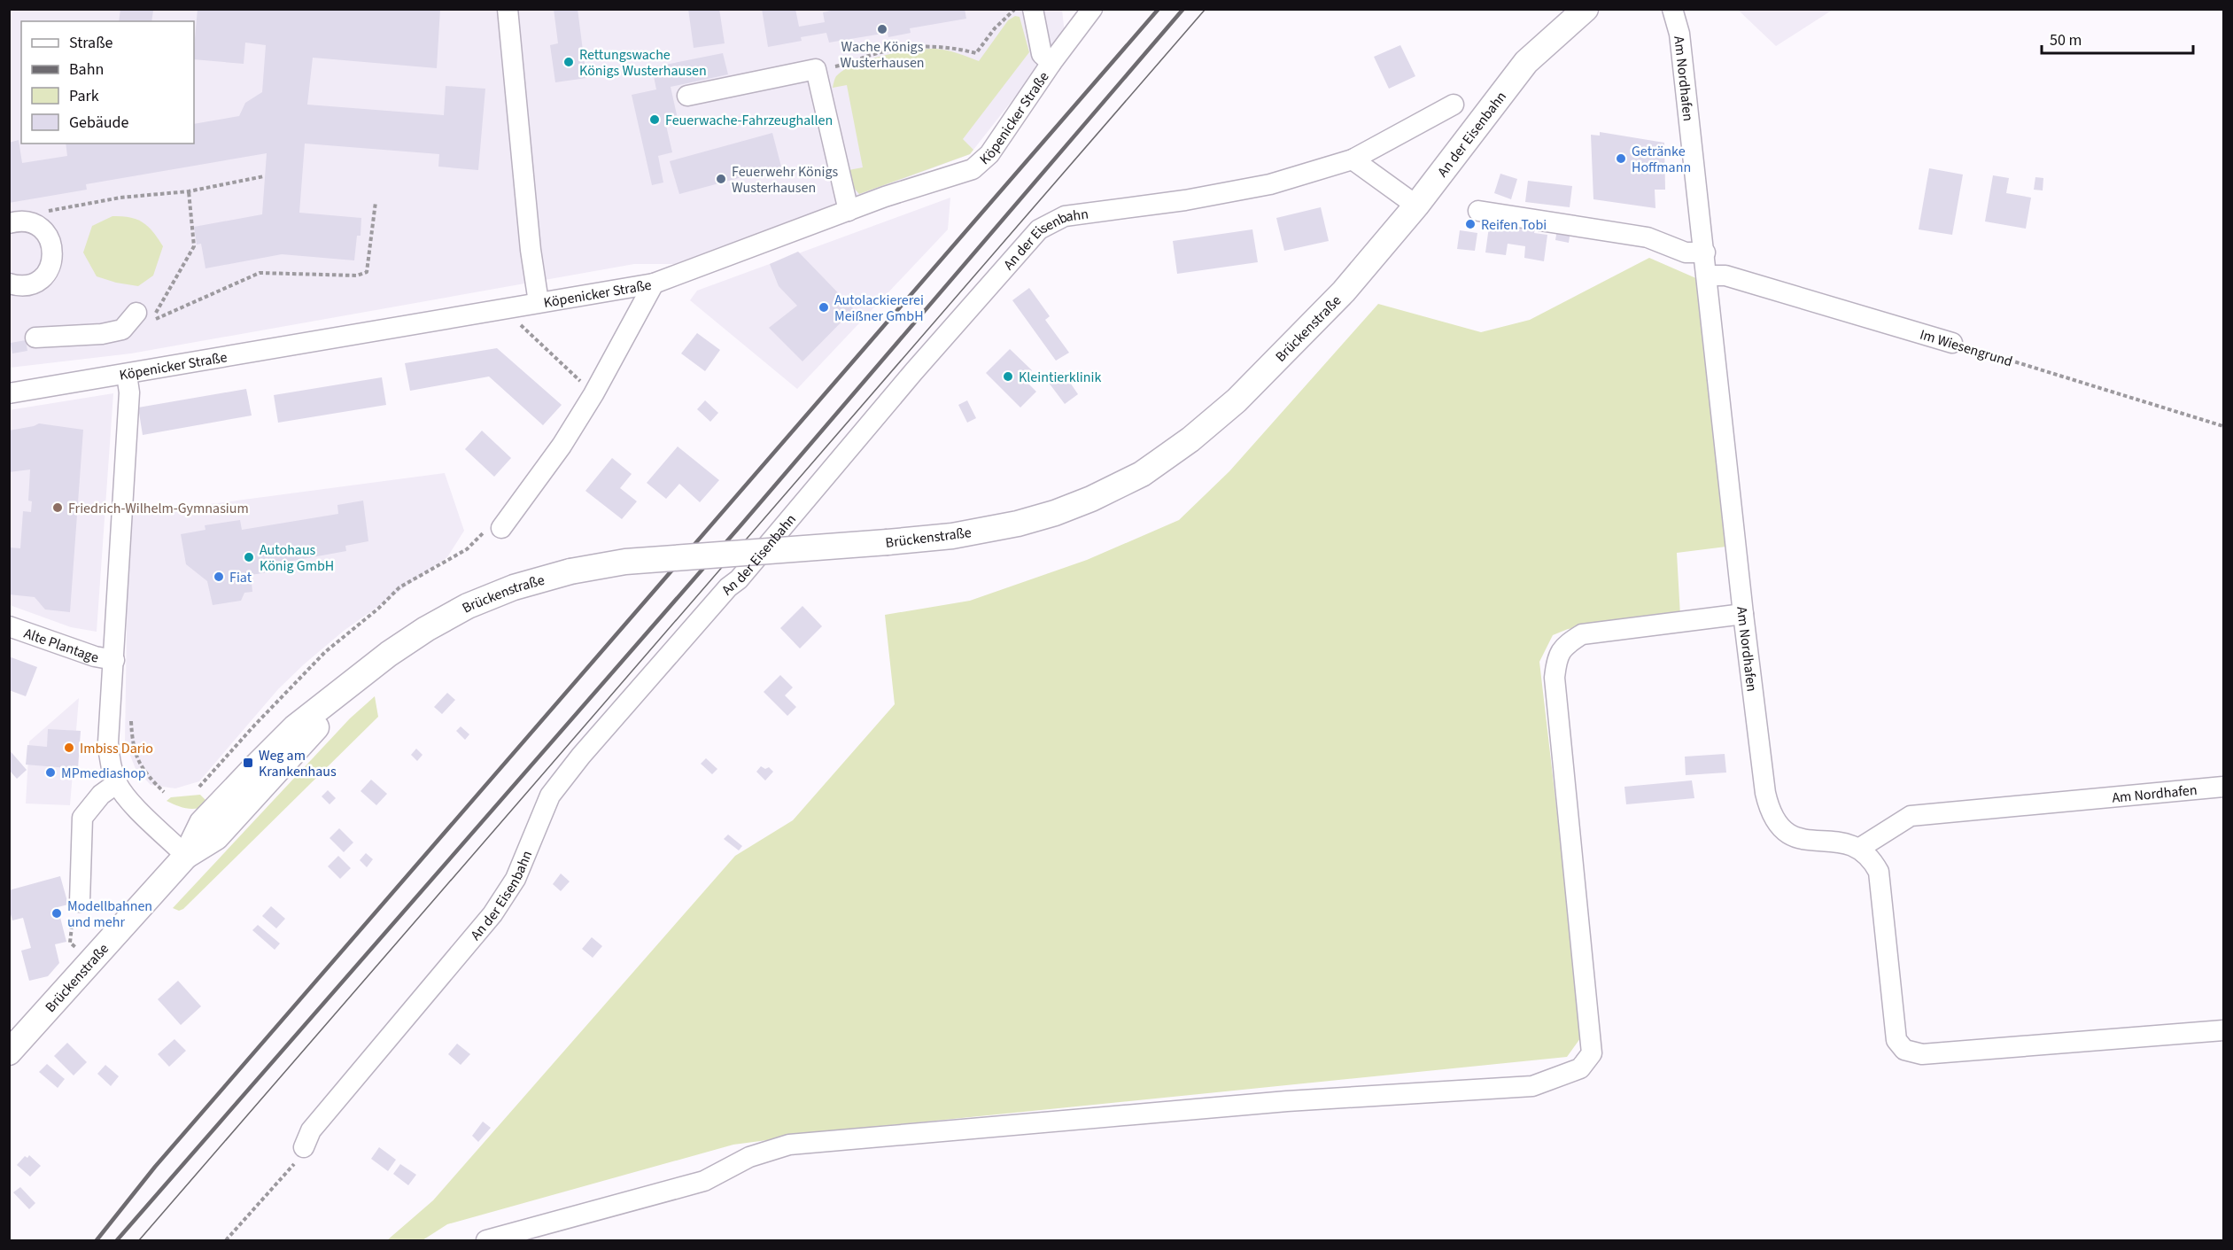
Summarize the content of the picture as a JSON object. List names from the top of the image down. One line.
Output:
{"streets":{"main road":["An der Eisenbahn","Brückenstraße"],"street":["Am Nordhafen","Köpenicker Straße","Im Wiesengrund","Alte Plantage"]},"crossings":[["Am Nordhafen","Im Wiesengrund"],["An der Eisenbahn","Brückenstraße"]],"places":{"other":["Wache Königs Wusterhausen","Rettungswache Königs Wusterhausen","Feuerwache-Fahrzeughallen","Getränke Hoffmann","Feuerwehr Königs Wusterhausen","Reifen Tobi","Autolackiererei Meißner GmbH","Kleintierklinik","Friedrich-Wilhelm-Gymnasium","Autohaus König GmbH","Fiat","Imbiss Dario","MPmediashop","Modellbahnen und mehr"],"transit":["Weg am Krankenhaus"]},"legend":["Straße","Bahn","Park","Gebäude"],"scale_bar":"50 m"}
